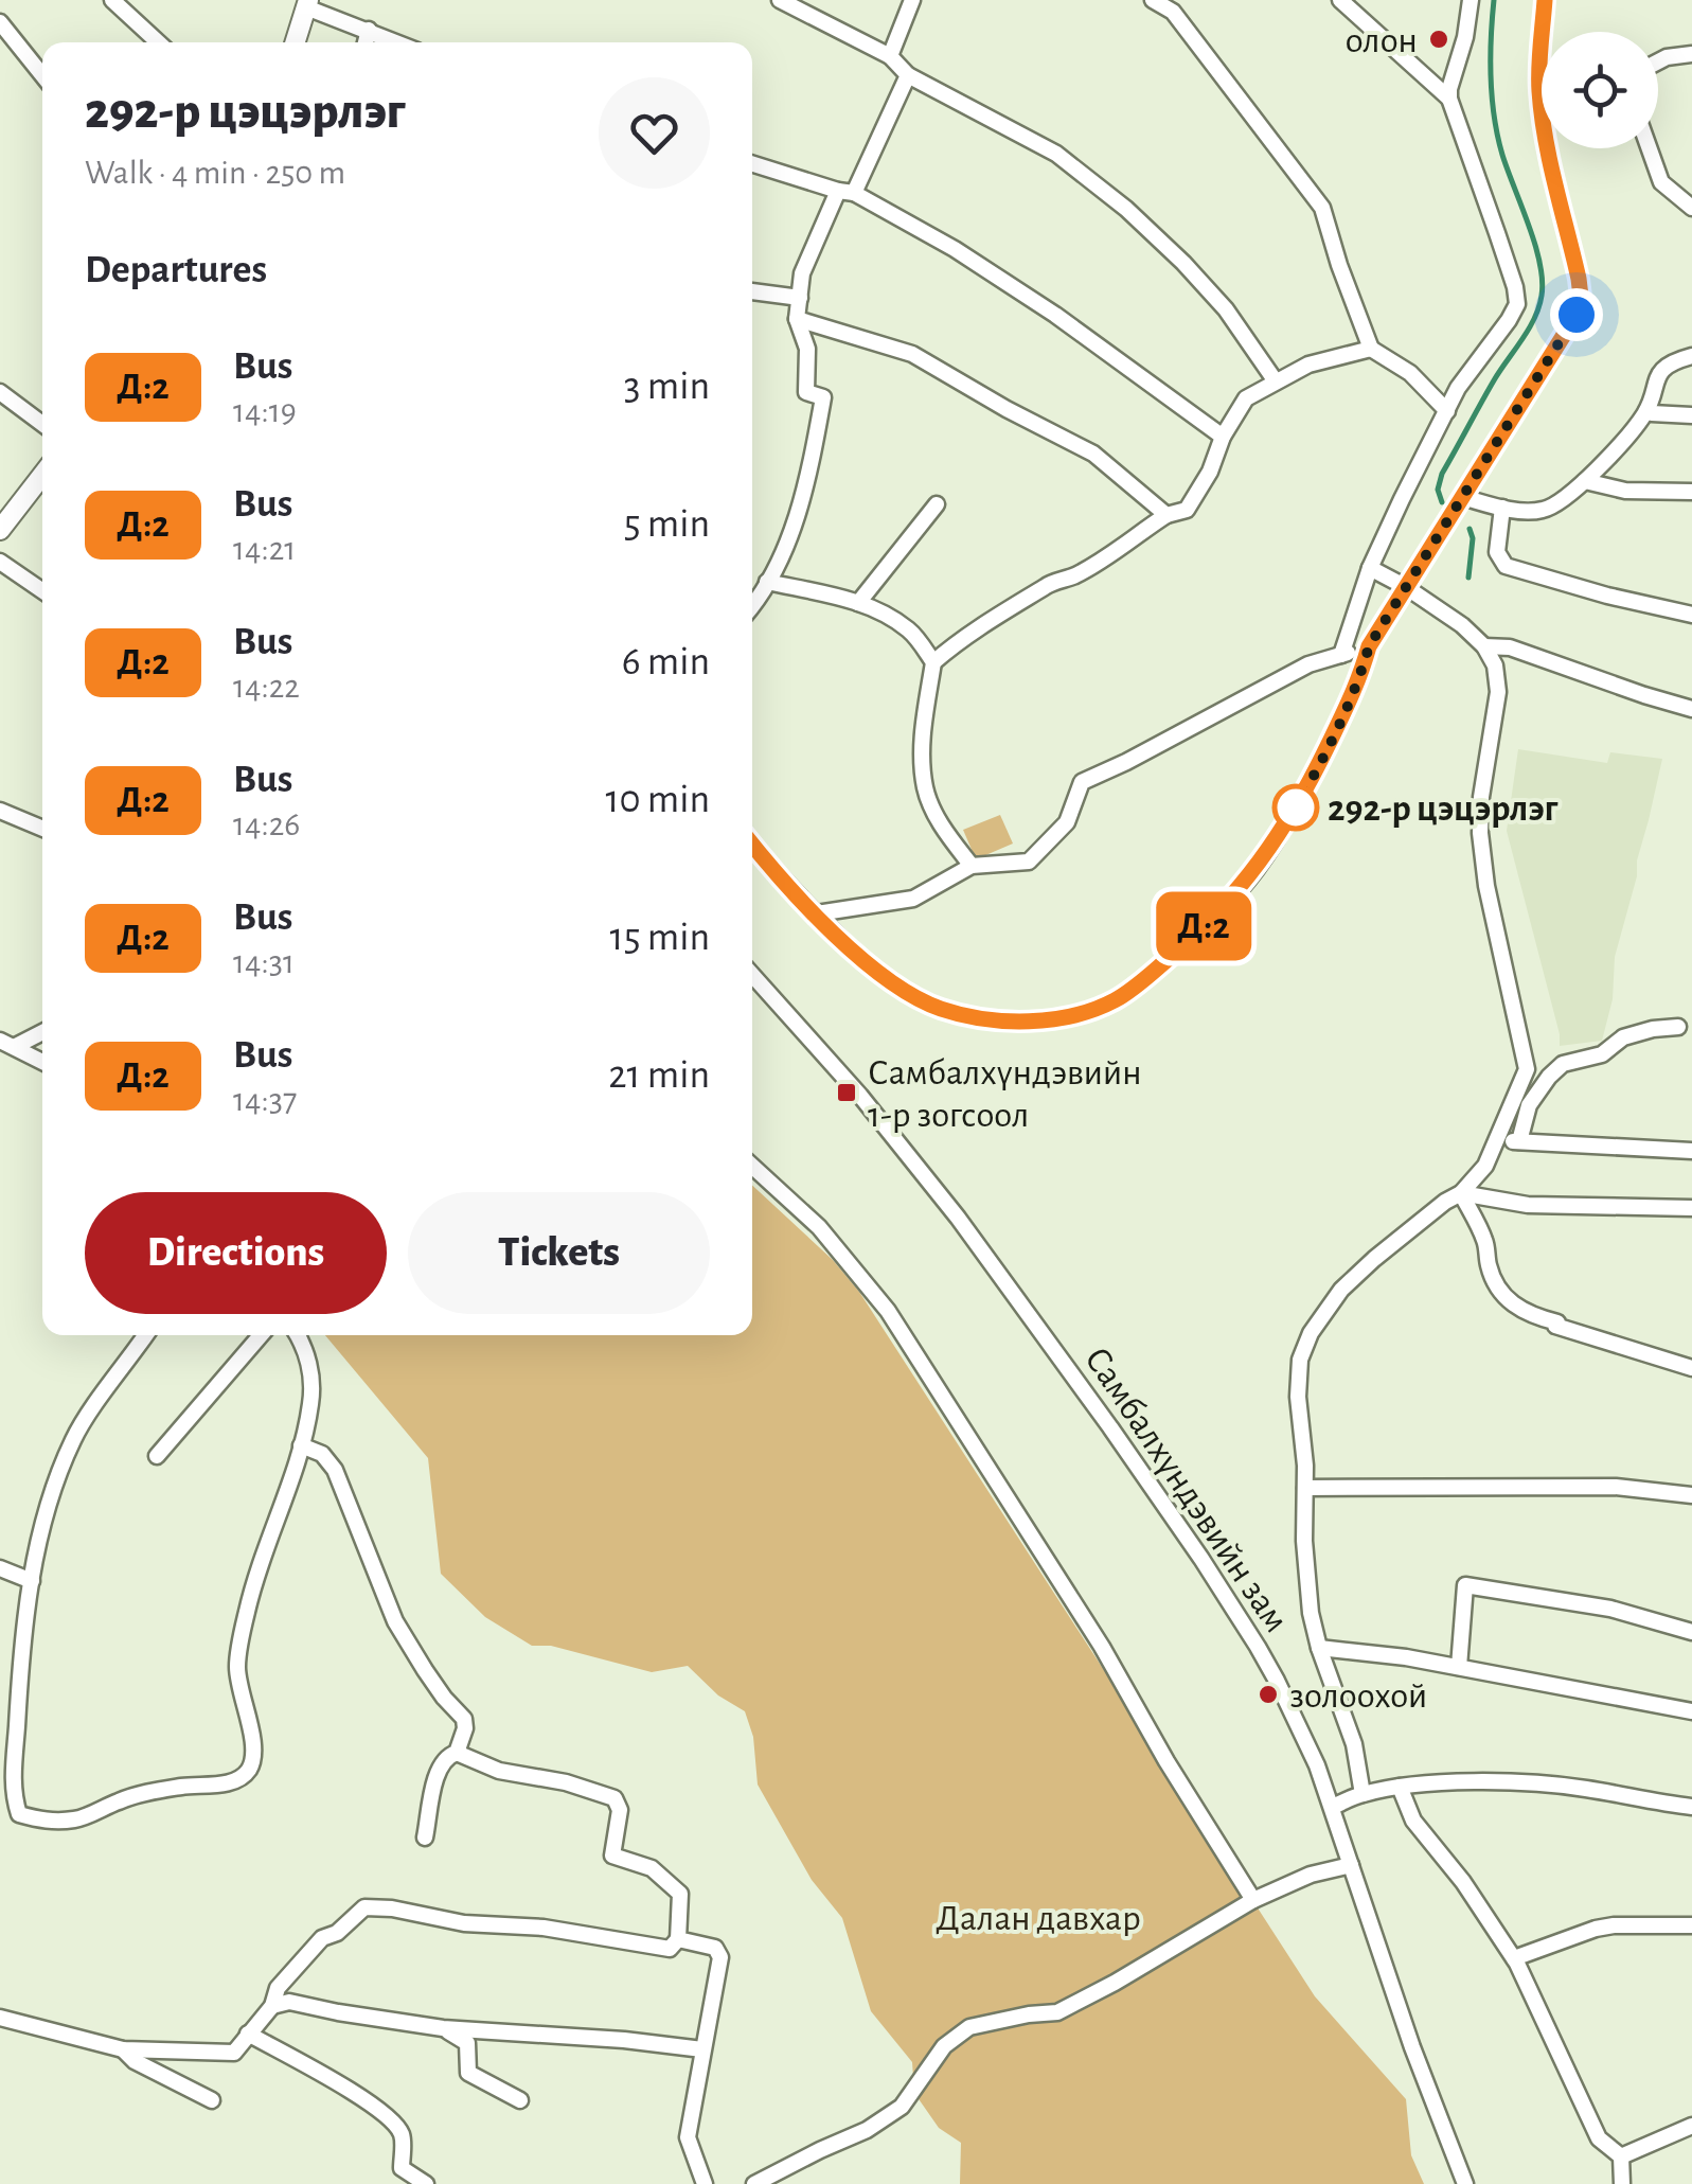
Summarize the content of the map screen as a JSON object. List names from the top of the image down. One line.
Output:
{"streets":{"street":["Самбалхүндэвийн зам"]},"parks":["Далан давхар"],"places":{"other":["олон","292-р цэцэрлэг","золоохой"],"transit":["Самбалхүндэвийн 1-р зогсоол"]},"lines":["bus line Д:2"],"page":{"on_map":"Д:2","heading":[["292-р цэцэрлэг","Walk · 4 min · 250 m"],"Departures"],"list":[{"mark":"Д:2","name":"Bus","note":"14:19","value":"3 min"},{"mark":"Д:2","name":"Bus","note":"14:21","value":"5 min"},{"mark":"Д:2","name":"Bus","note":"14:22","value":"6 min"},{"mark":"Д:2","name":"Bus","note":"14:26","value":"10 min"},{"mark":"Д:2","name":"Bus","note":"14:31","value":"15 min"},{"mark":"Д:2","name":"Bus","note":"14:37","value":"21 min"}],"buttons":["Directions","Tickets"]}}
